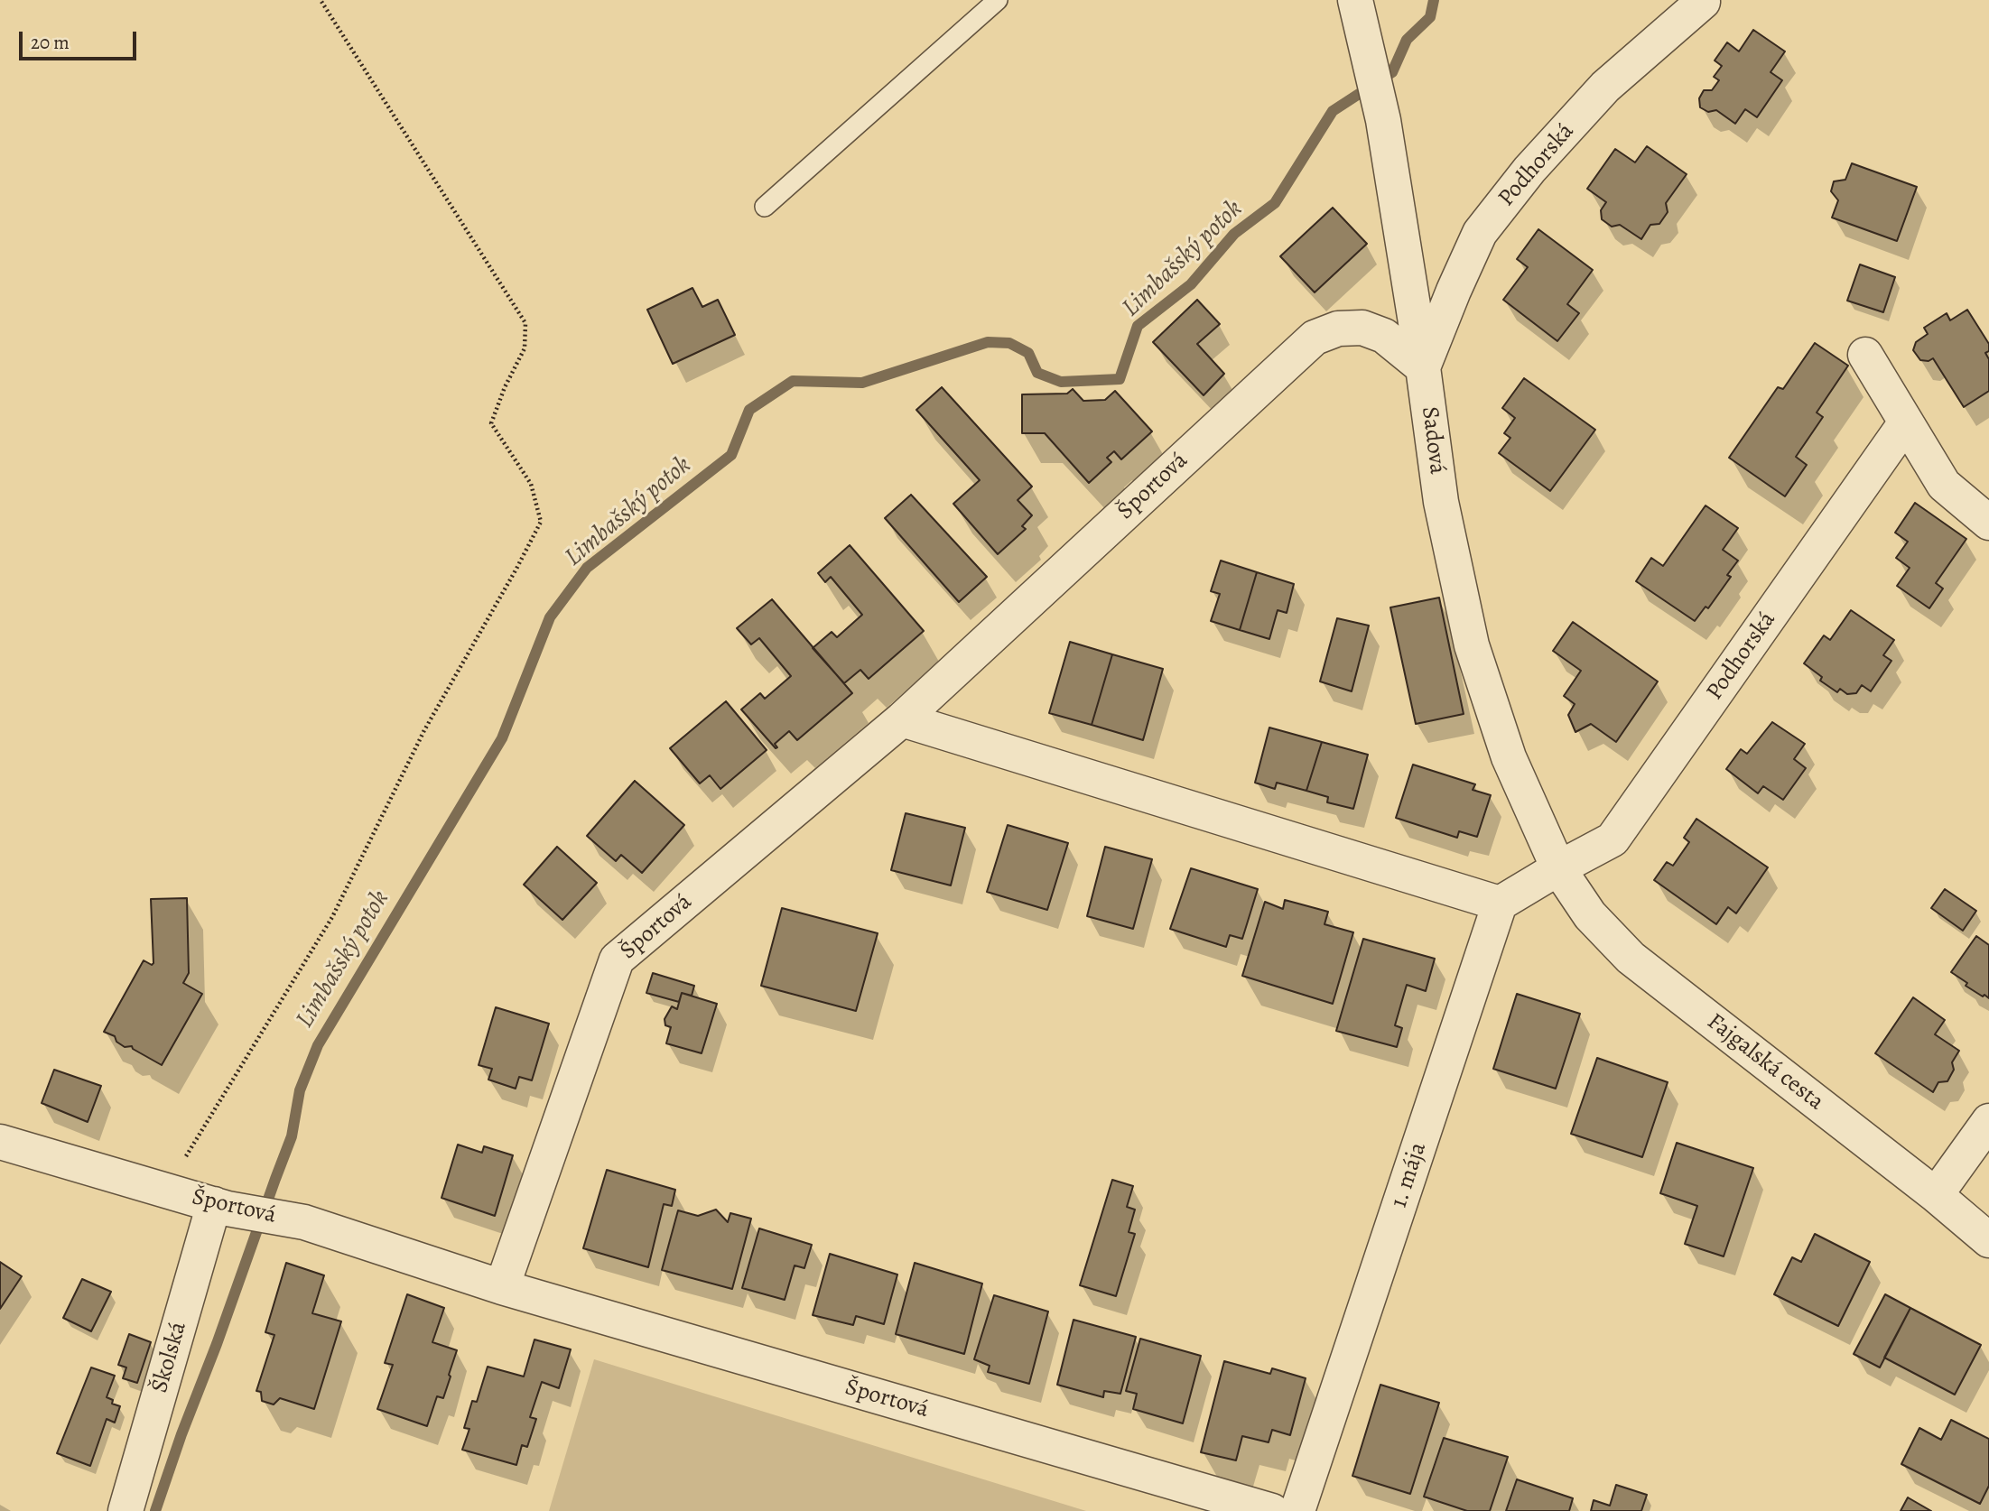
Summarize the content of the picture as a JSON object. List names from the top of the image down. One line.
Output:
{"streets":{"street":["Podhorská","Sadová","Športová","Fajgalská cesta","1. mája","Školská"]},"crossings":[["Podhorská","Sadová"],["Podhorská","Športová"],["Podhorská","Fajgalská cesta"],["Sadová","Športová"],["Sadová","Fajgalská cesta"],["Športová","Školská"]],"water":["Limbašský potok"],"scale_bar":"20 m"}
